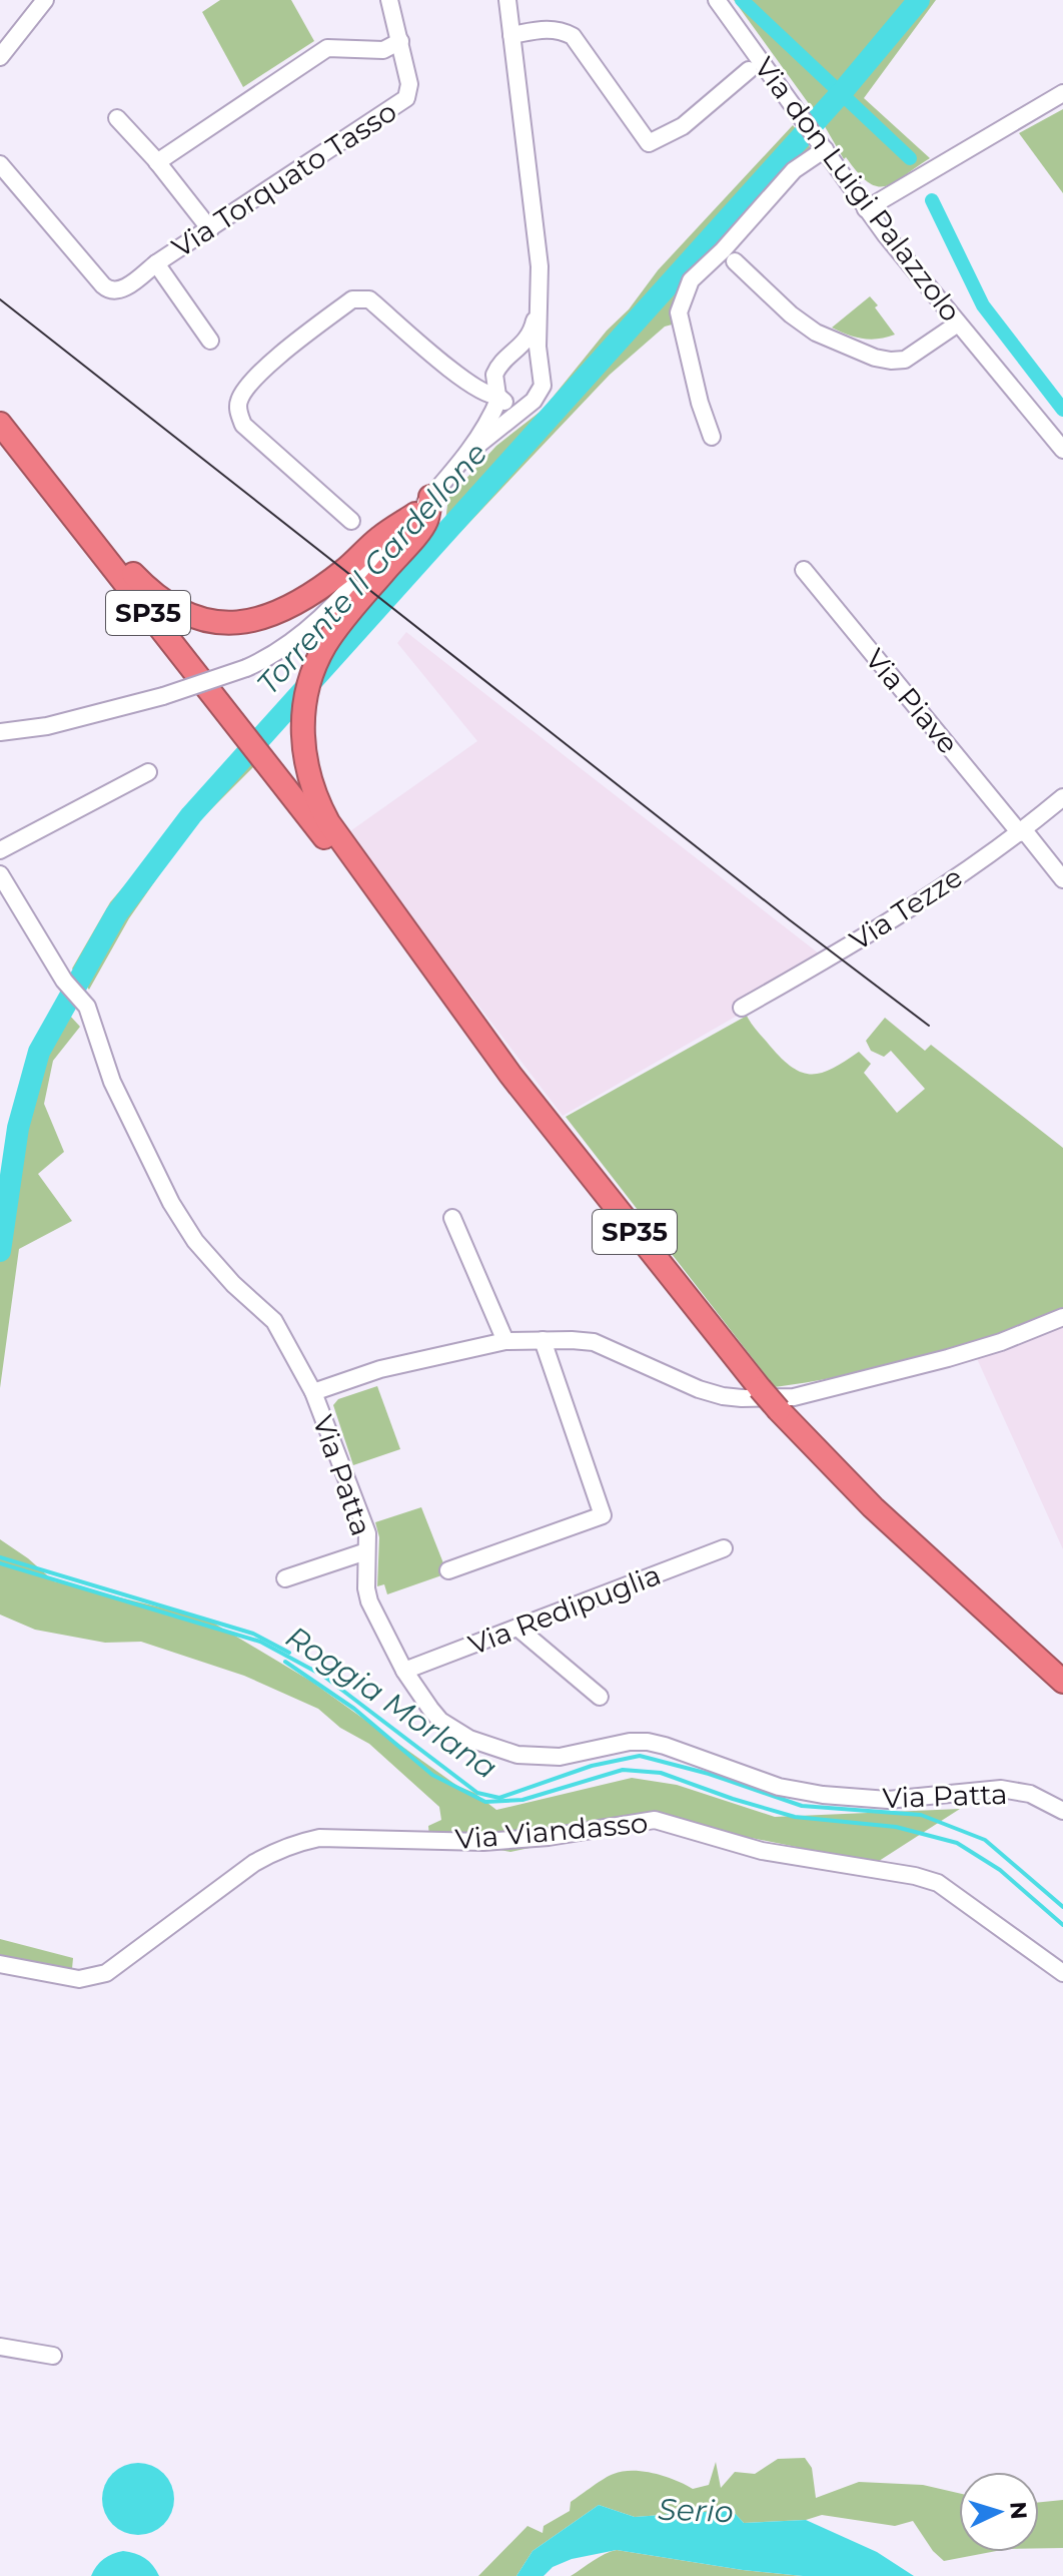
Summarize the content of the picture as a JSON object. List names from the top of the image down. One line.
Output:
{"streets":{"highway":["SP35"],"street":["Via Torquato Tasso","Via don Luigi Palazzolo","Via Piave","Via Tezze","Via Patta","Via Redipuglia","Via Viandasso"]},"crossings":[["Via Piave","Via Tezze"],["Via Patta","Via Redipuglia"]],"water":["Torrente Il Gardellone","Roggia Morlana","Serio"],"north":"right"}
